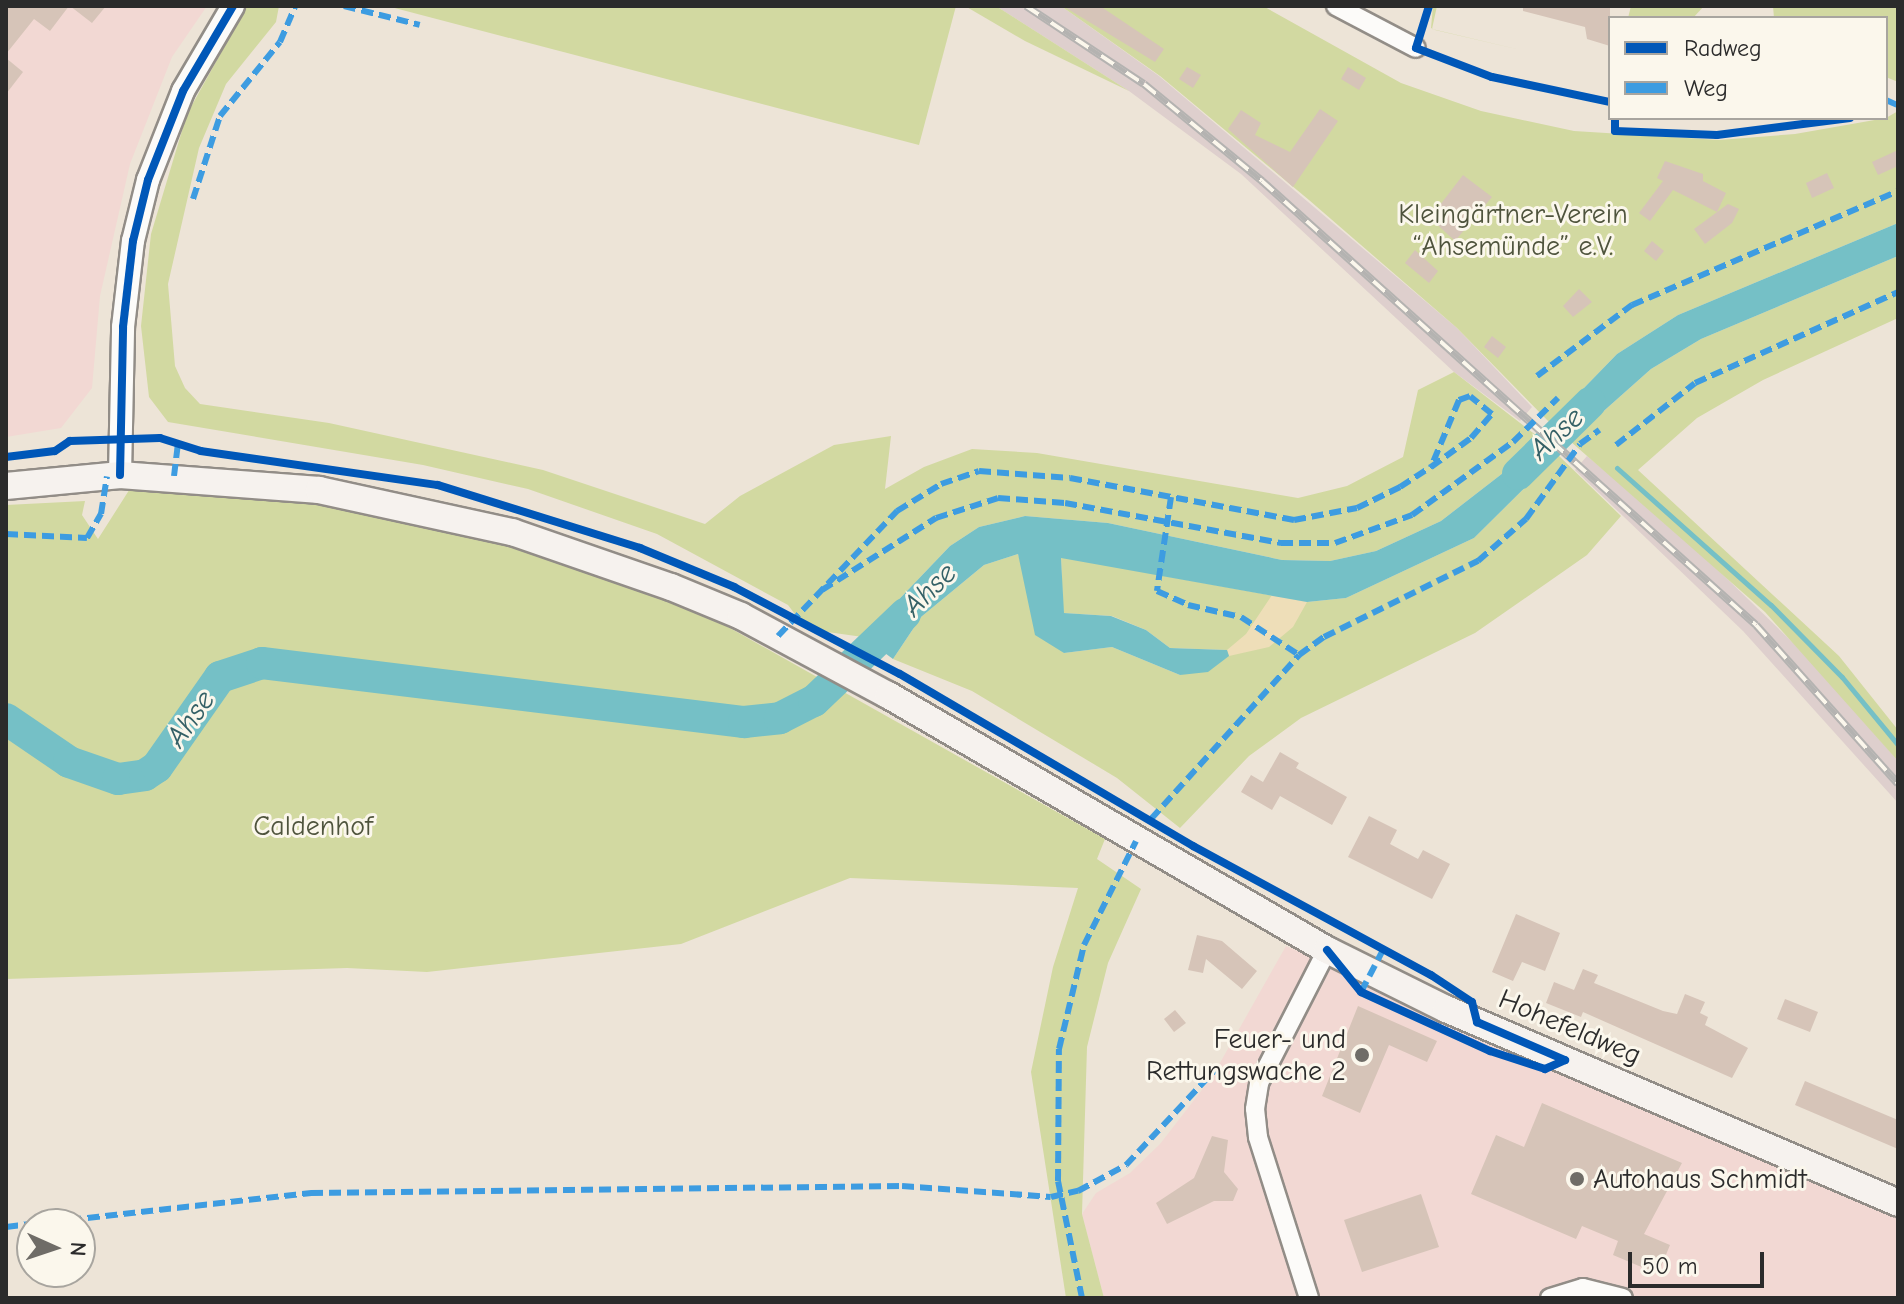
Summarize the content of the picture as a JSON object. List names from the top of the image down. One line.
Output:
{"streets":{"main road":["Hohefeldweg"]},"water":["Ahse"],"parks":["Kleingärtner-Verein “Ahsemünde” e.V.","Caldenhof"],"places":["Feuer- und Rettungswache 2","Autohaus Schmidt"],"legend":["Radweg","Weg"],"scale_bar":"50 m","north":"right"}
